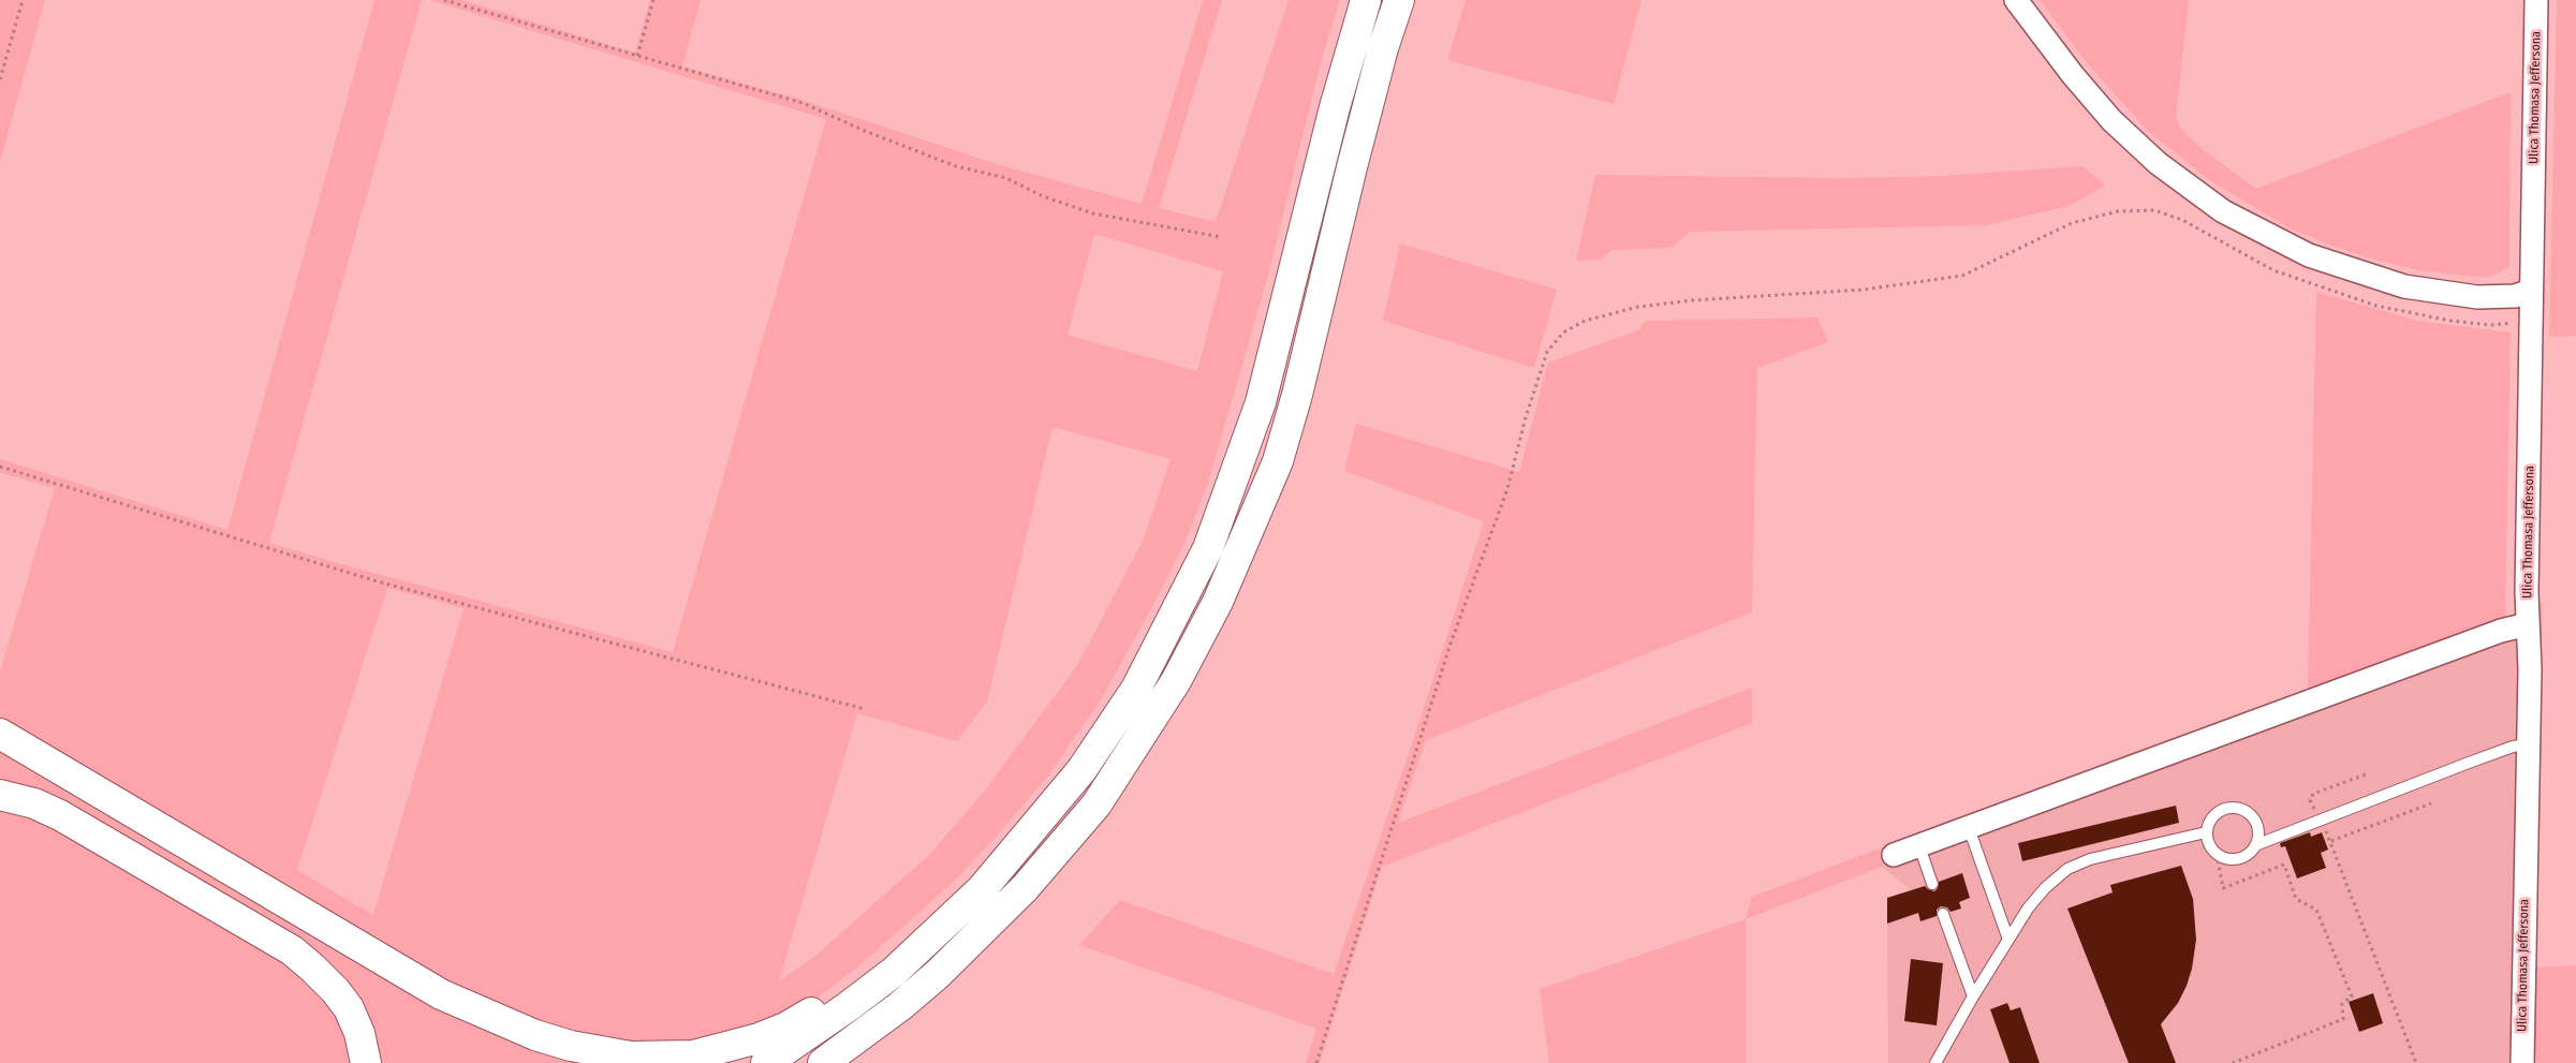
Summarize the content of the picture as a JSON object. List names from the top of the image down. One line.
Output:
{"streets":{"street":["Ulica Thomasa Jeffersona"]}}
